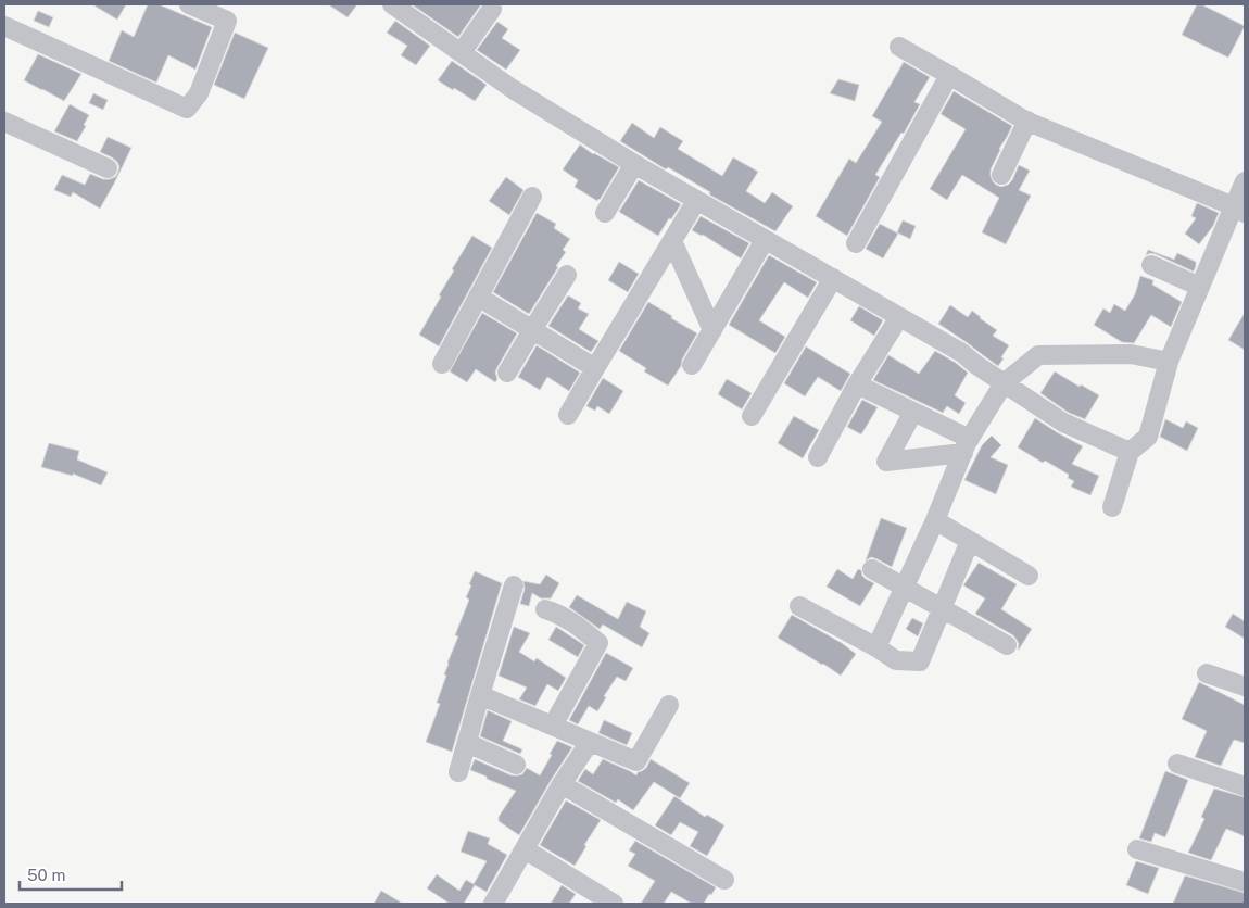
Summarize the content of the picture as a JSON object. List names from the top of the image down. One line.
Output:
{"scale_bar":"50 m"}
